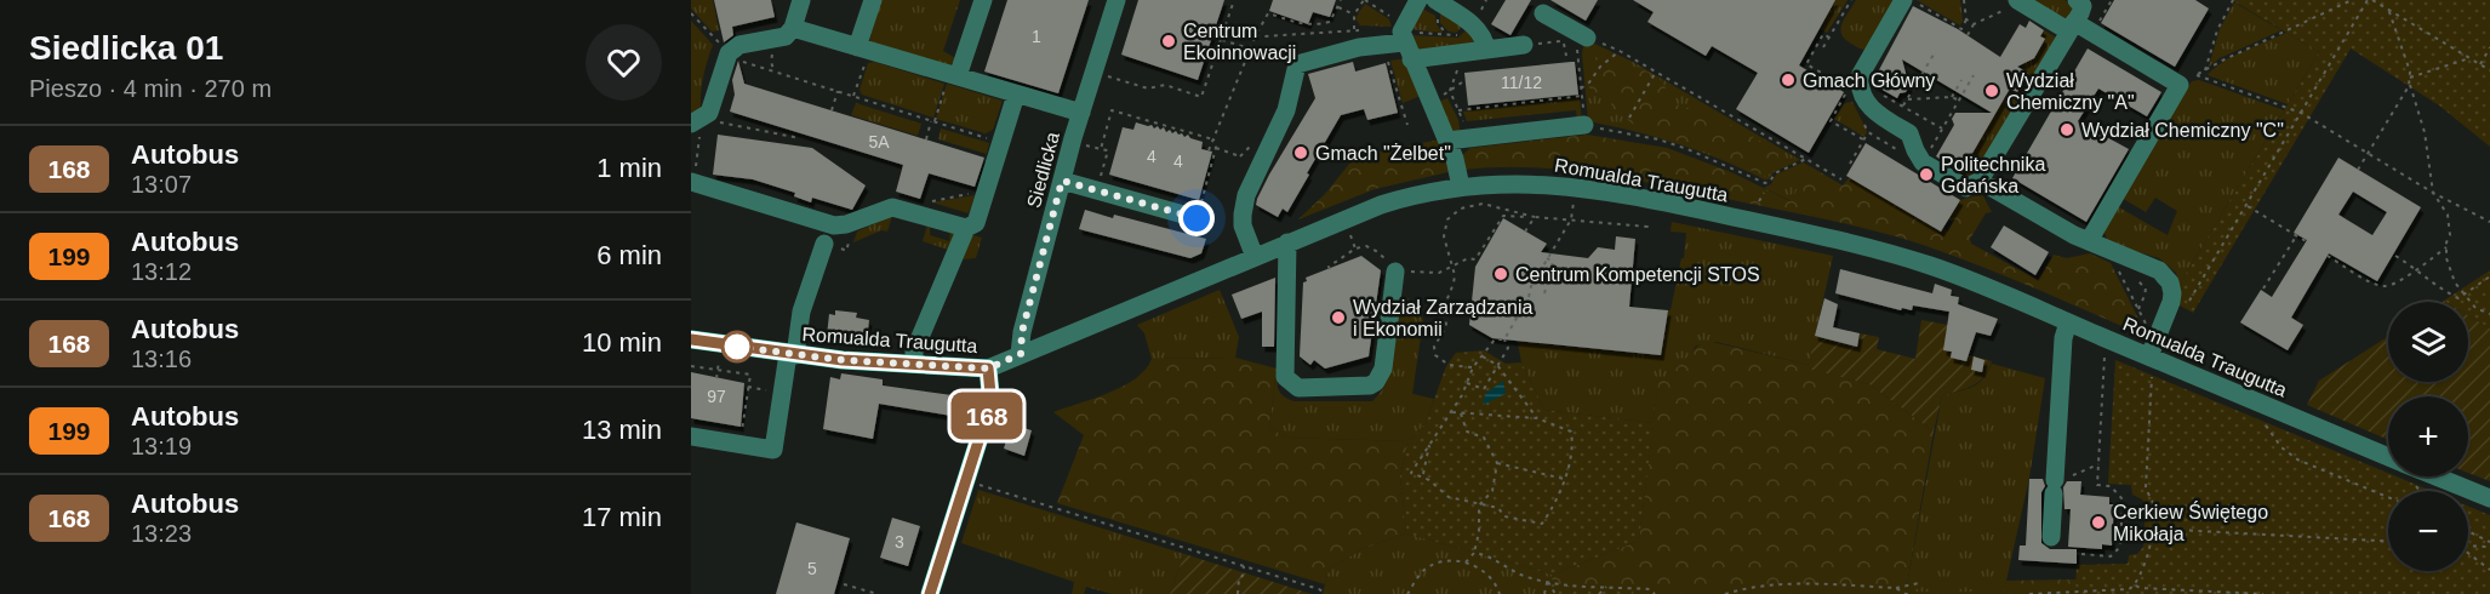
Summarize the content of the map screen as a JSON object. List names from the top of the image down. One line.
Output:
{"streets":{"main road":["Romualda Traugutta"],"street":["Siedlicka"]},"crossings":[["Siedlicka","Romualda Traugutta"]],"places":["Centrum Ekoinnowacji","Gmach Główny","Wydział Chemiczny \"A\"","Wydział Chemiczny \"C\"","Gmach \"Żelbet\"","Politechnika Gdańska","Centrum Kompetencji STOS","Wydział Zarządzania i Ekonomii","Cerkiew Świętego Mikołaja"],"lines":["bus line 168"],"house_numbers":["1","11/12","5A","4","4","97","3","5"],"page":{"heading":["Siedlicka 01","Pieszo · 4 min · 270 m"],"on_map":"168","list":[{"mark":"168","name":"Autobus","note":"13:07","value":"1 min"},{"mark":"199","name":"Autobus","note":"13:12","value":"6 min"},{"mark":"168","name":"Autobus","note":"13:16","value":"10 min"},{"mark":"199","name":"Autobus","note":"13:19","value":"13 min"},{"mark":"168","name":"Autobus","note":"13:23","value":"17 min"}],"map_buttons":["+","−"]}}
